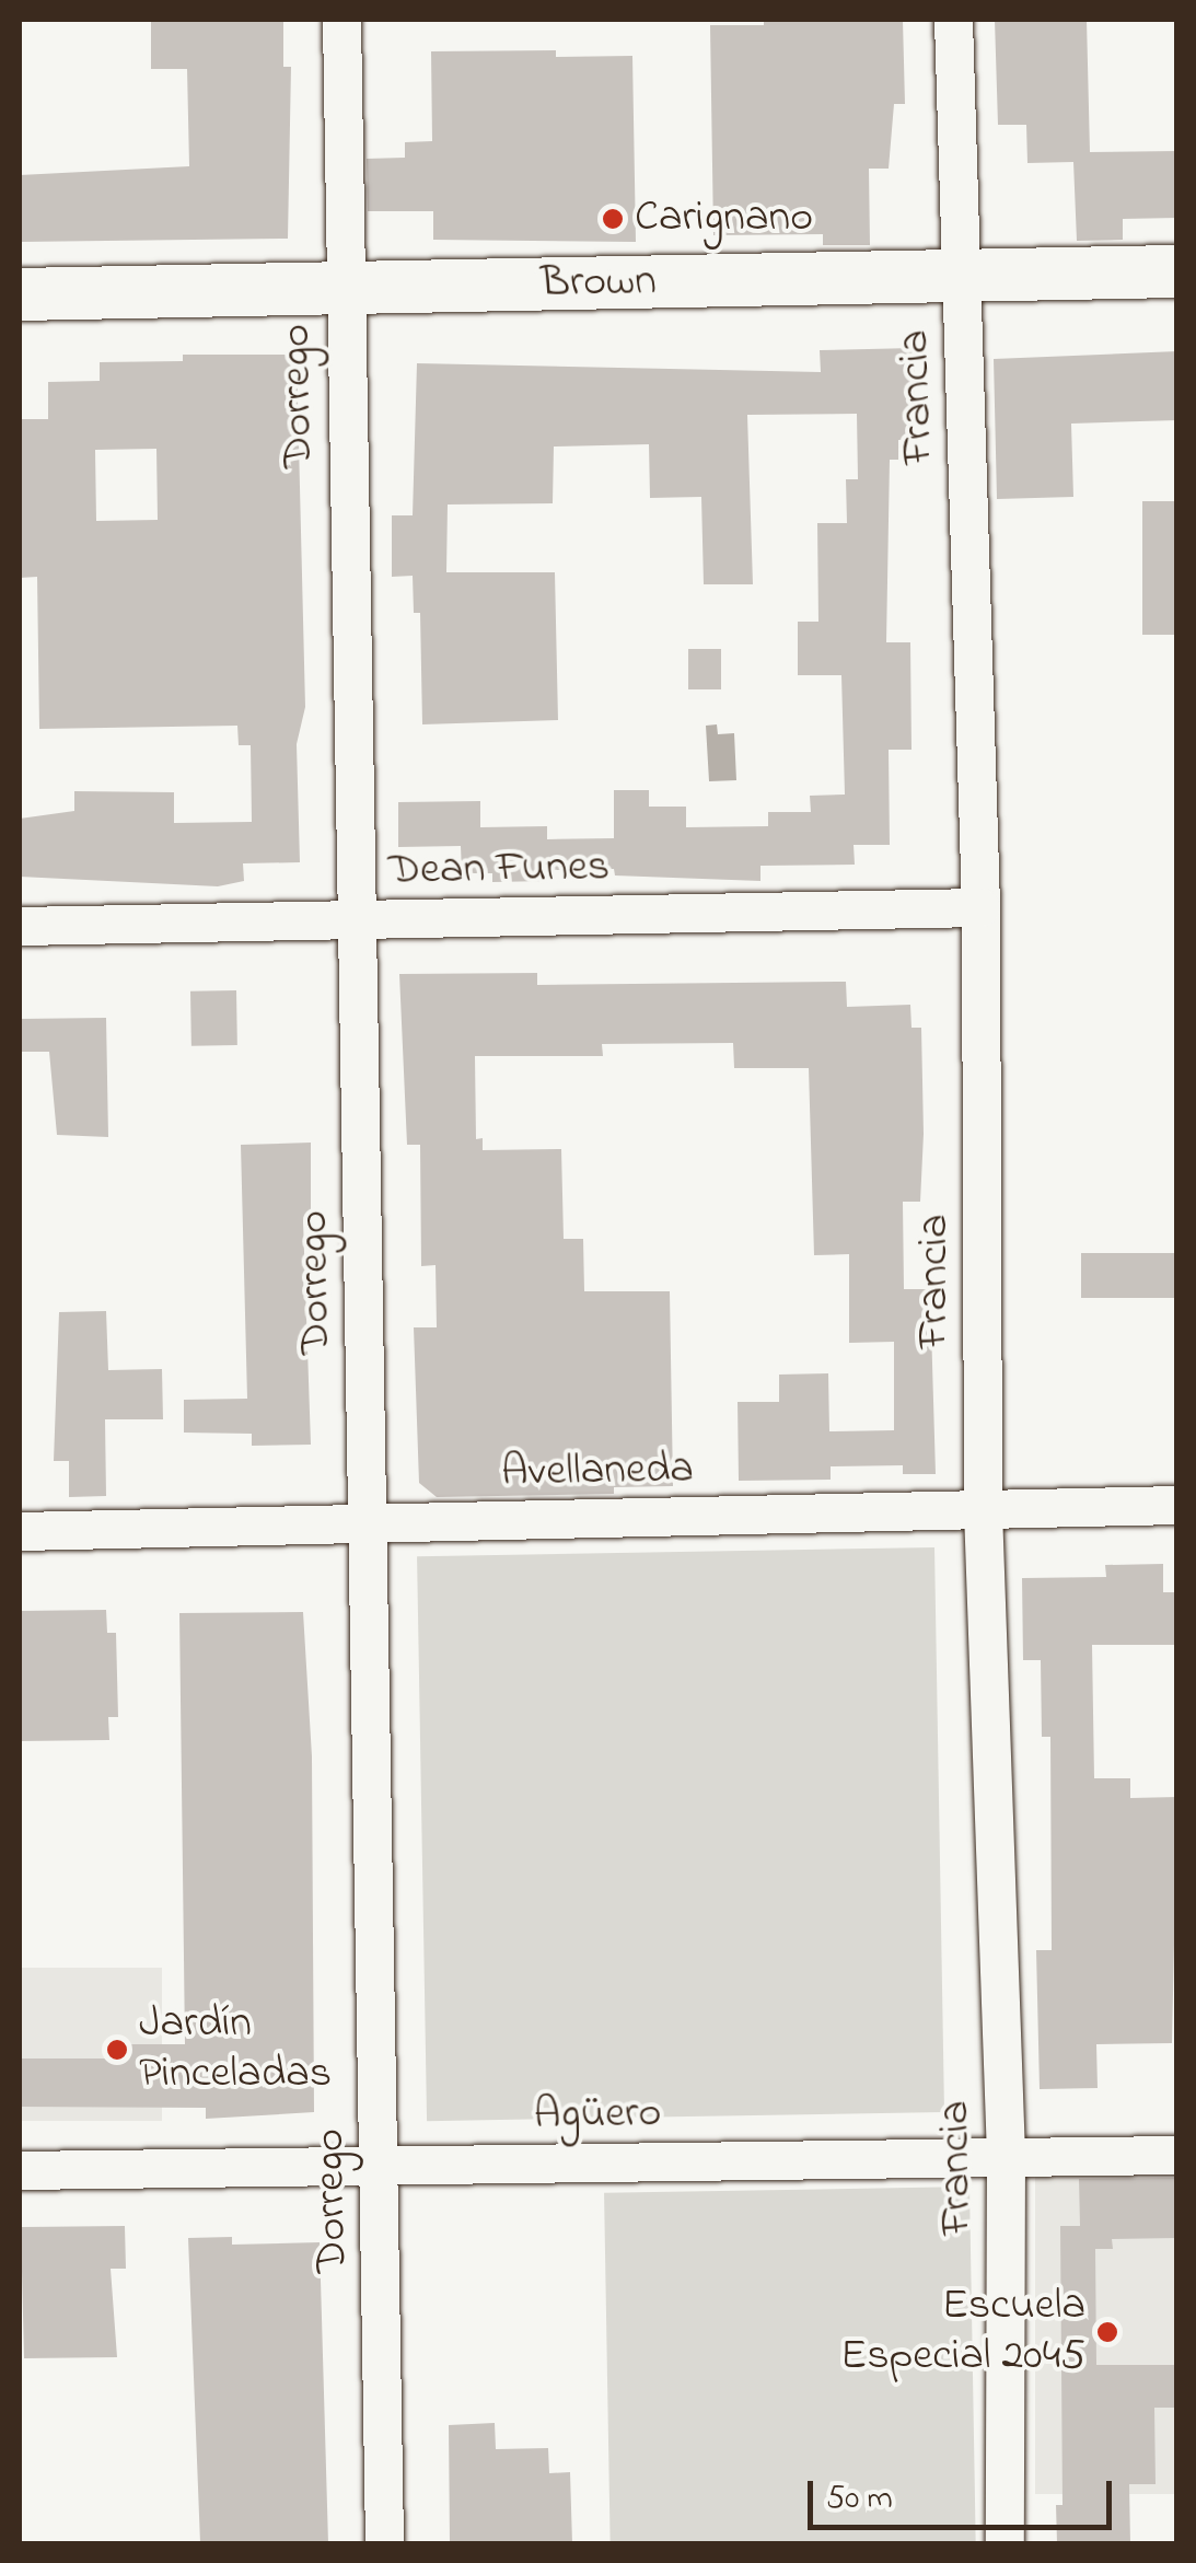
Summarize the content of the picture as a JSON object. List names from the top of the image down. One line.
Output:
{"streets":{"street":["Brown","Dorrego","Francia","Dean Funes","Avellaneda","Agüero"]},"crossings":[["Brown","Dorrego"],["Brown","Francia"],["Dorrego","Dean Funes"],["Dorrego","Avellaneda"],["Dorrego","Agüero"],["Francia","Dean Funes"],["Francia","Avellaneda"],["Francia","Agüero"]],"places":["Carignano","Jardín Pinceladas","Escuela Especial 2045"],"scale_bar":"50 m"}
